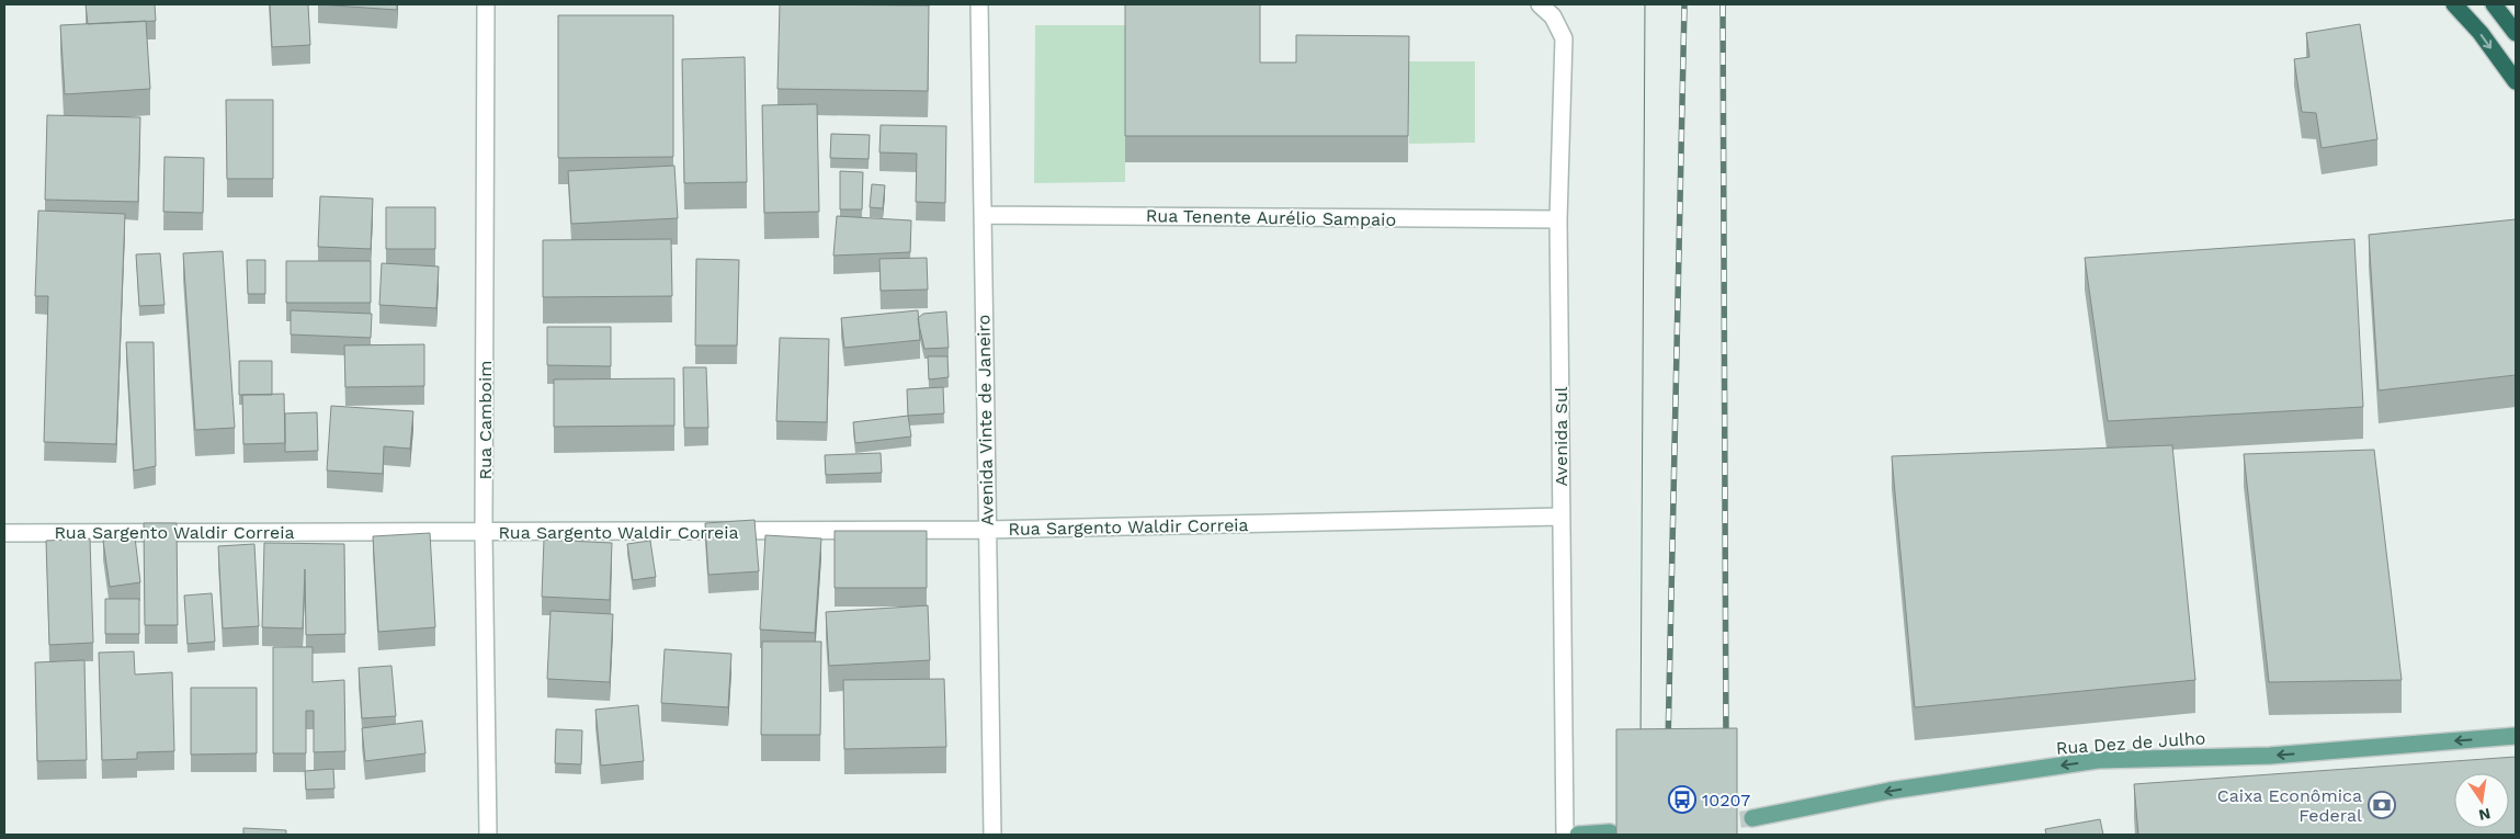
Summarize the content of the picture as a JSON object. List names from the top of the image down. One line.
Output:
{"streets":{"main road":["Rua Dez de Julho"],"street":["Rua Tenente Aurélio Sampaio","Rua Camboim","Avenida Vinte de Janeiro","Avenida Sul","Rua Sargento Waldir Correia"]},"crossings":[["Rua Tenente Aurélio Sampaio","Avenida Vinte de Janeiro"],["Rua Tenente Aurélio Sampaio","Avenida Sul"],["Rua Camboim","Rua Sargento Waldir Correia"],["Avenida Vinte de Janeiro","Rua Sargento Waldir Correia"],["Avenida Sul","Rua Sargento Waldir Correia"]],"one_way":["Rua Dez de Julho"],"places":{"bus stop":["10207"],"bank":["Caixa Econômica Federal"]},"north":"bottom"}
